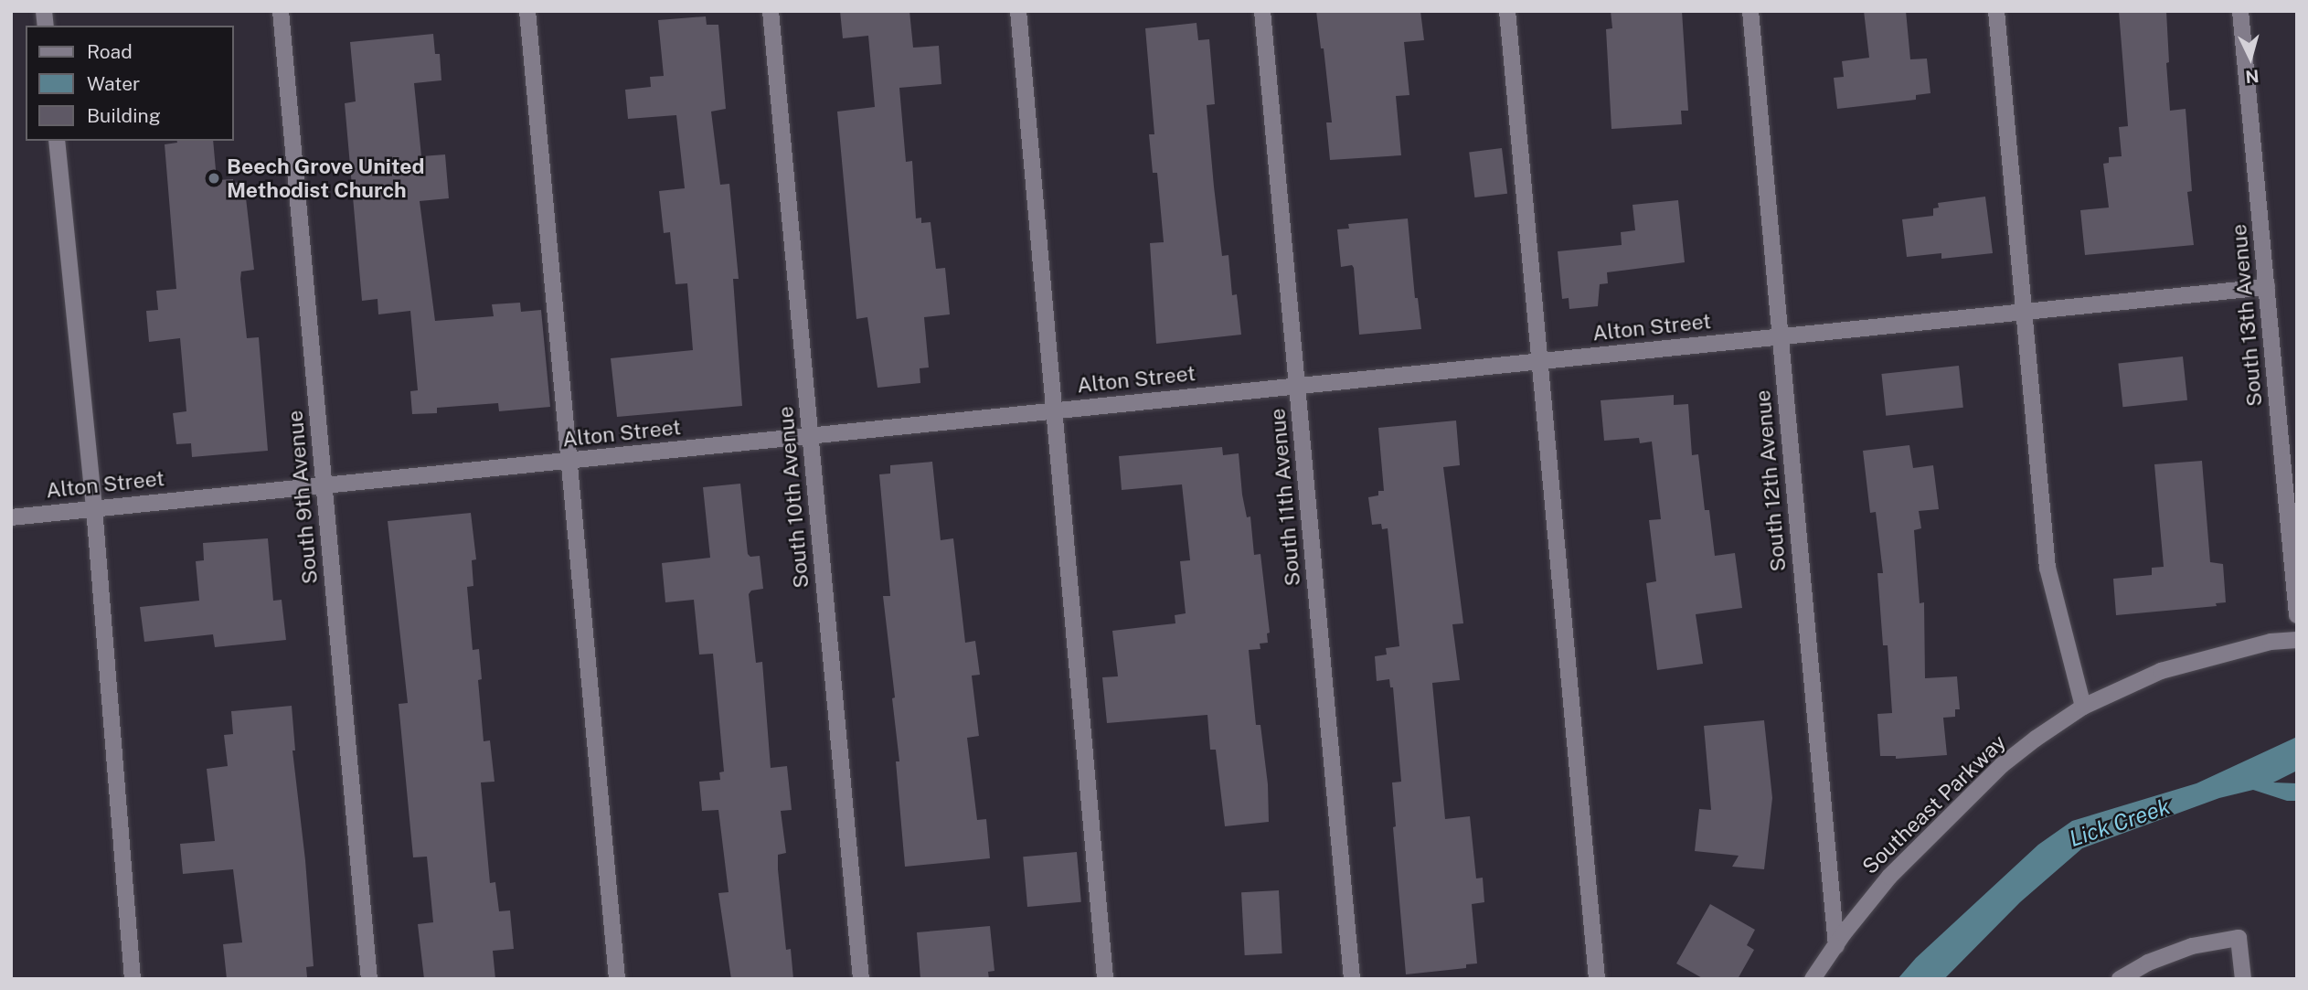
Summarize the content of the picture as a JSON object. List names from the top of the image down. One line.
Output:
{"streets":{"street":["South 13th Avenue","Alton Street","South 12th Avenue","South 9th Avenue","South 10th Avenue","South 11th Avenue","Southeast Parkway"]},"crossings":[["South 13th Avenue","Alton Street"],["Alton Street","South 12th Avenue"],["Alton Street","South 9th Avenue"],["Alton Street","South 10th Avenue"],["Alton Street","South 11th Avenue"],["South 12th Avenue","Southeast Parkway"]],"water":["Lick Creek"],"places":["Beech Grove United Methodist Church"],"legend":["Road","Water","Building"],"north":"bottom"}
